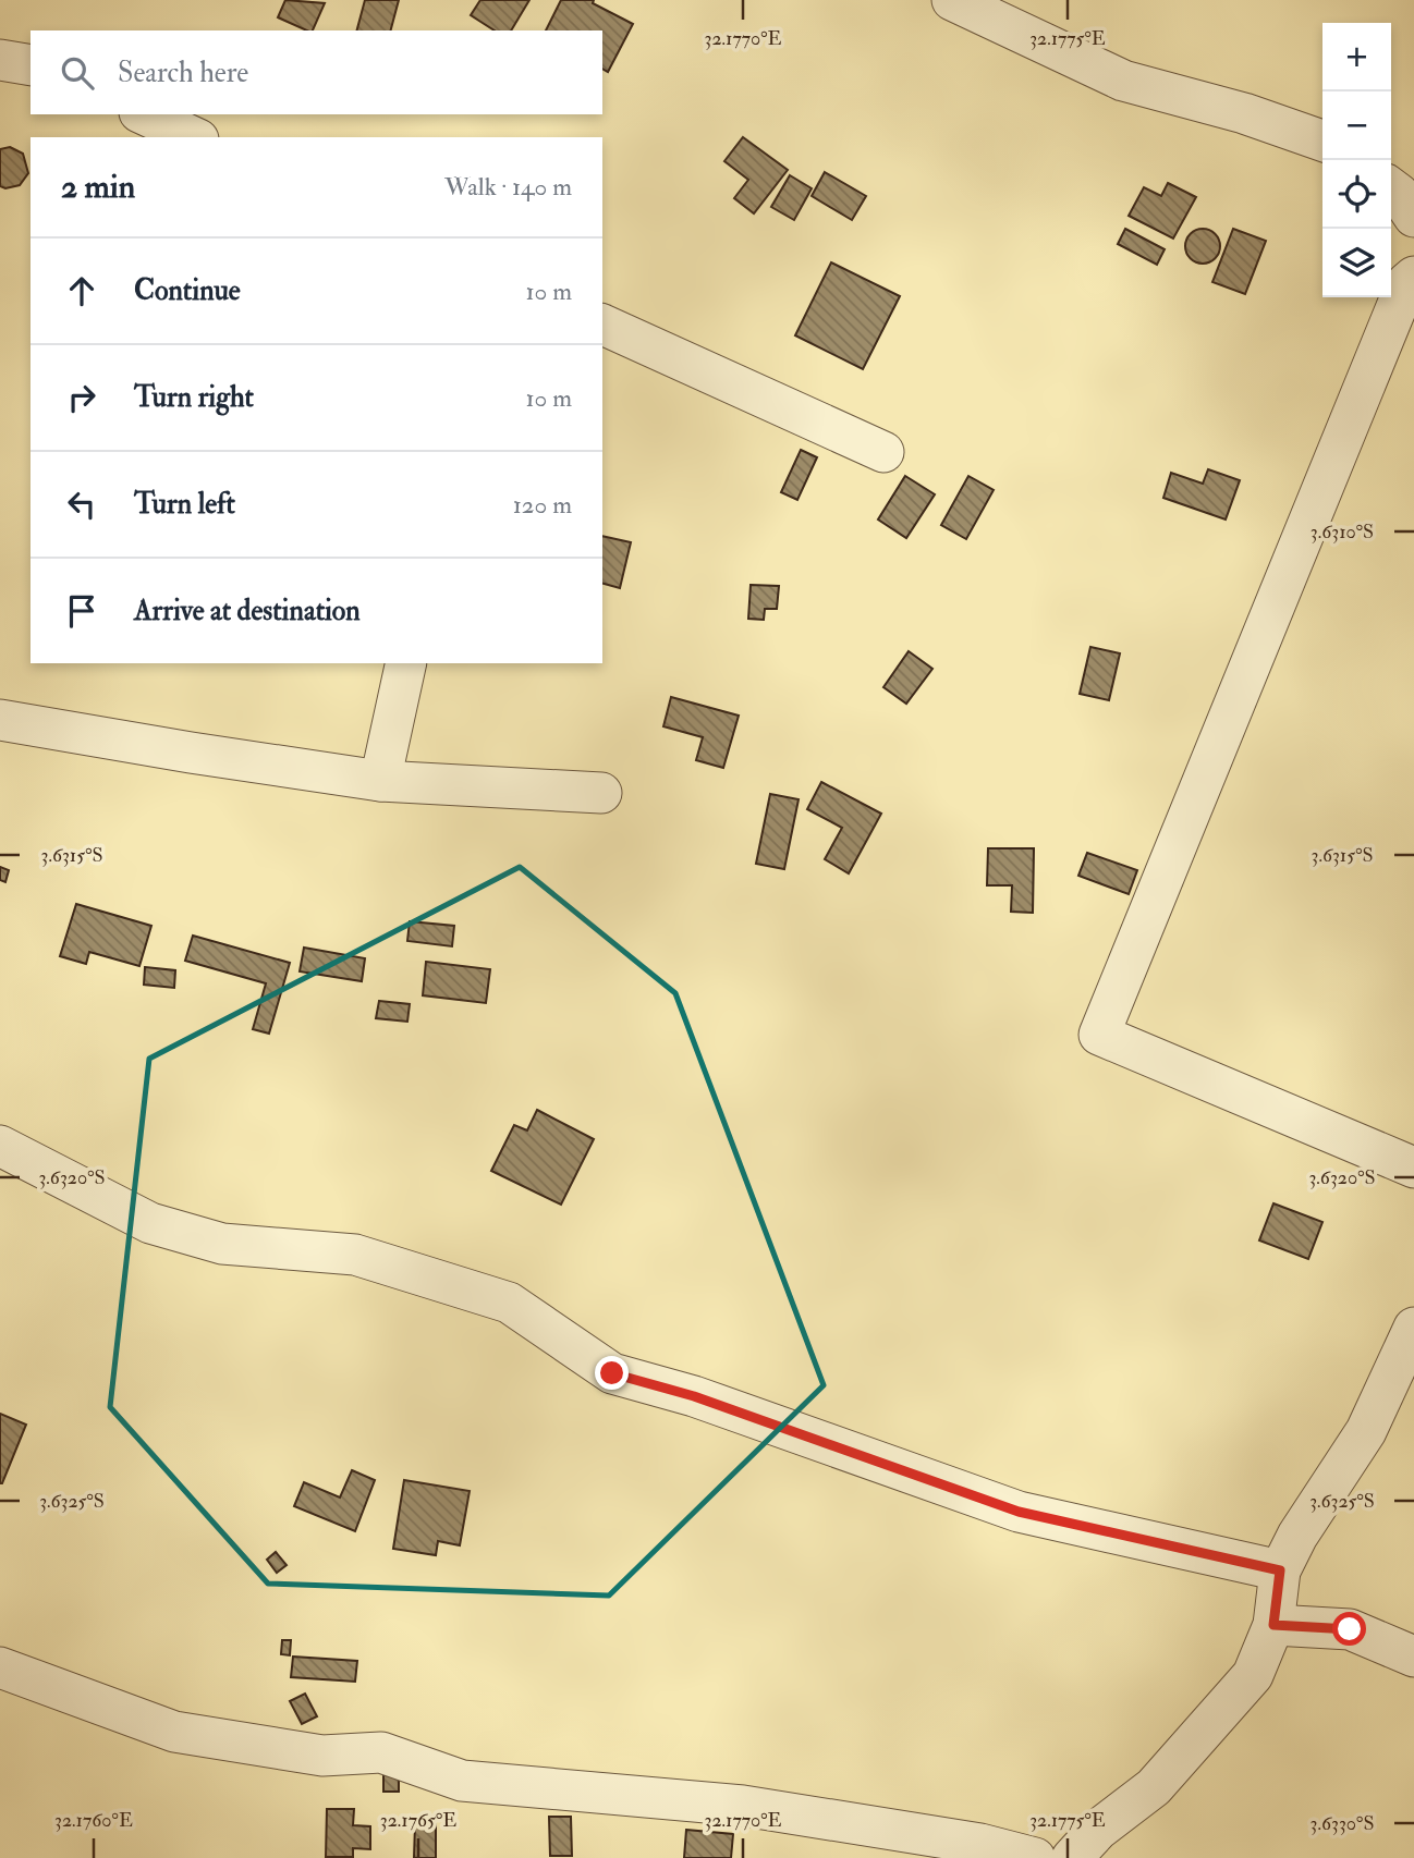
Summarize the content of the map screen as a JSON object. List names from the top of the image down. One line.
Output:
{"page":{"map_buttons":["+","−"],"search":"Search here","heading":["2 min","Walk · 140 m"],"list":[["Continue","10 m"],["Turn right","10 m"],["Turn left","120 m"],"Arrive at destination"]},"coordinates":["32.1770°E","32.1775°E","3.6310°S","3.6315°S","3.6320°S","3.6325°S","32.1760°E","32.1765°E","3.6330°S"]}
